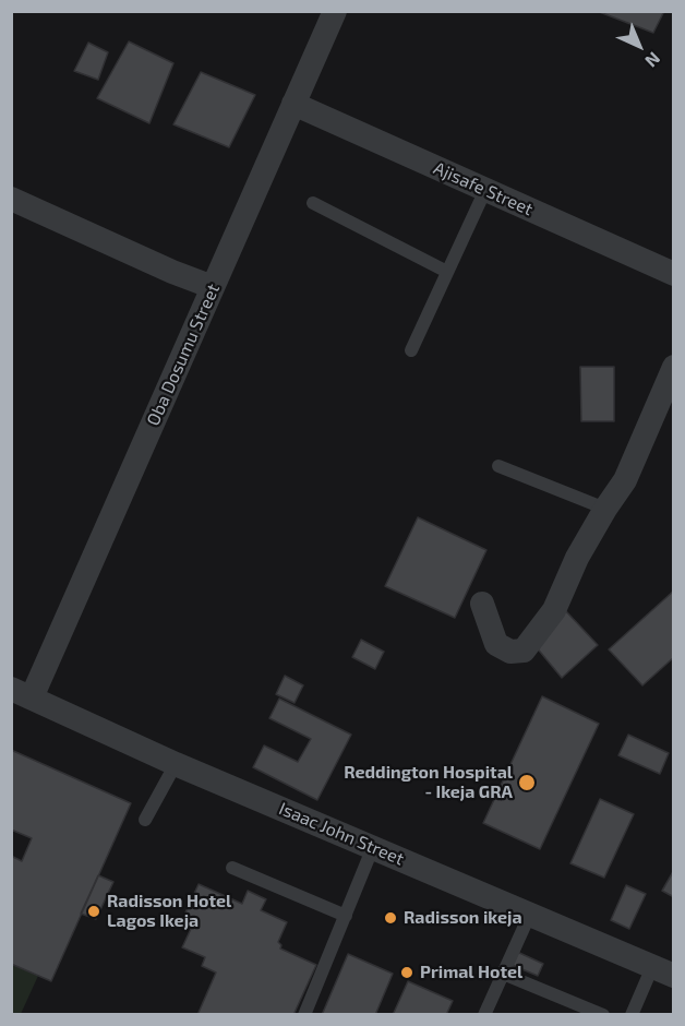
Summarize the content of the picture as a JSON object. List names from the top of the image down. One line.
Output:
{"streets":{"street":["Ajisafe Street","Oba Dosumu Street","Isaac John Street"]},"crossings":[["Ajisafe Street","Oba Dosumu Street"],["Oba Dosumu Street","Isaac John Street"]],"places":["Reddington Hospital - Ikeja GRA","Radisson Hotel Lagos Ikeja","Radisson ikeja","Primal Hotel"],"north":"bottom right"}
